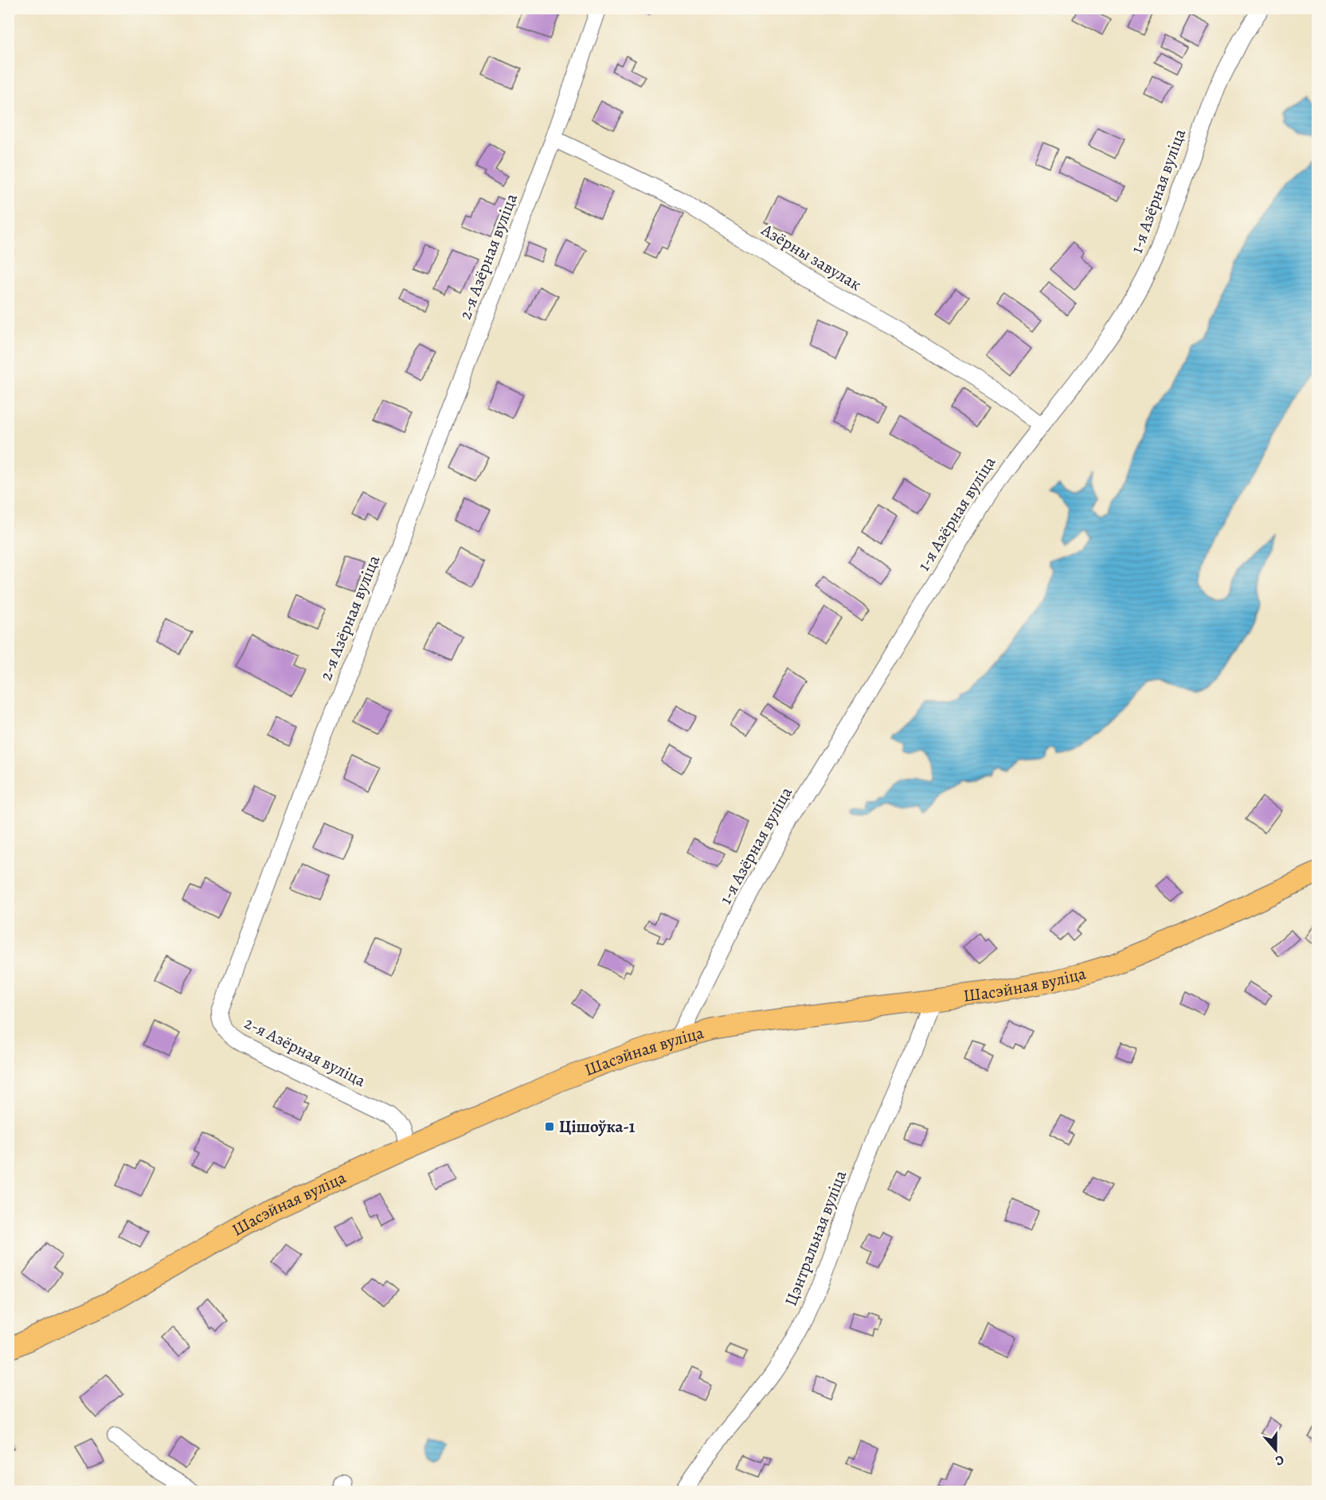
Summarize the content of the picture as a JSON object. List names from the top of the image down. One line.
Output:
{"streets":{"main road":["Шасэйная вуліца"],"street":["1-я Азёрная вуліца","2-я Азёрная вуліца","Азёрны завулак","Цэнтральная вуліца"]},"crossings":[["1-я Азёрная вуліца","Азёрны завулак"],["1-я Азёрная вуліца","Шасэйная вуліца"],["2-я Азёрная вуліца","Азёрны завулак"],["2-я Азёрная вуліца","Шасэйная вуліца"],["Шасэйная вуліца","Цэнтральная вуліца"]],"places":{"transit":["Цішоўка-1"]},"north":"bottom"}
